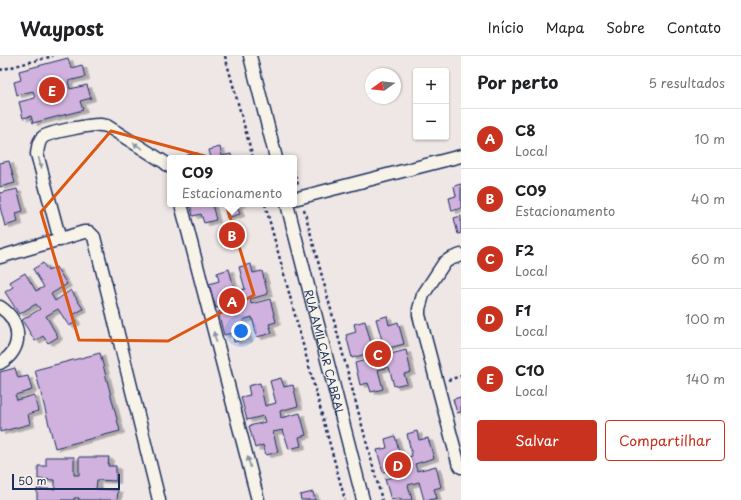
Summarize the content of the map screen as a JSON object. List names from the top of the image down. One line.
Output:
{"streets":{"street":["RUA AMILCAR CABRAL"]},"scale_bar":"50 m","north":"left","page":{"header":"Waypost","nav":["Início","Mapa","Sobre","Contato"],"heading":["Por perto","5 resultados"],"map_buttons":["+","−"],"pins":["E","B","A","C","D"],"list":[{"mark":"A","name":"C8","note":"Local","value":"10 m"},{"mark":"B","name":"C09","note":"Estacionamento","value":"40 m"},{"mark":"C","name":"F2","note":"Local","value":"60 m"},{"mark":"D","name":"F1","note":"Local","value":"100 m"},{"mark":"E","name":"C10","note":"Local","value":"140 m"}],"popup":["C09","Estacionamento"],"buttons":["Salvar","Compartilhar"],"scale":"50 m"}}
